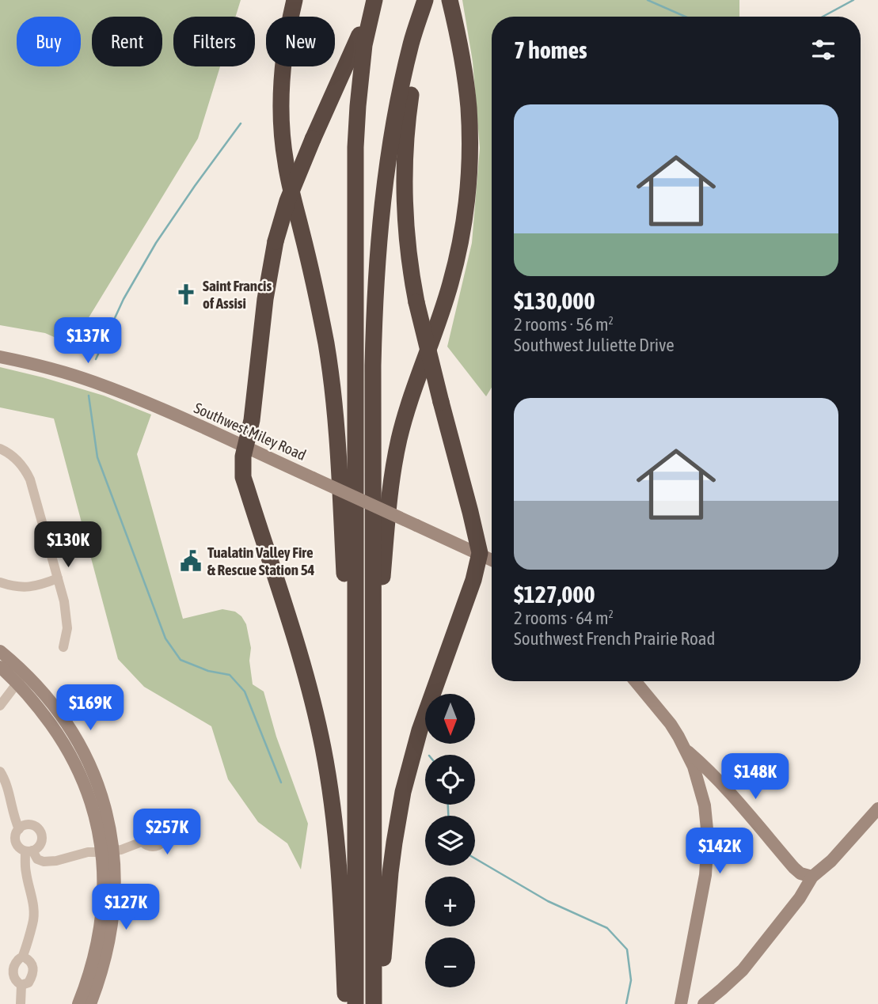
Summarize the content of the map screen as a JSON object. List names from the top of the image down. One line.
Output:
{"streets":{"street":["Southwest Miley Road"]},"places":{"church":["Saint Francis of Assisi"],"public building":["Tualatin Valley Fire & Rescue Station 54"]},"north":"bottom","page":{"chip":["Buy","Rent","Filters","New"],"heading":"7 homes","list":[{"name":"$130,000","note":"2 rooms · 56 m² · Southwest Juliette Drive"},{"name":"$127,000","note":"2 rooms · 64 m² · Southwest French Prairie Road"}],"price":["$137K","$130K","$169K","$148K","$257K","$142K","$127K"],"map_buttons":["+","−"]}}
